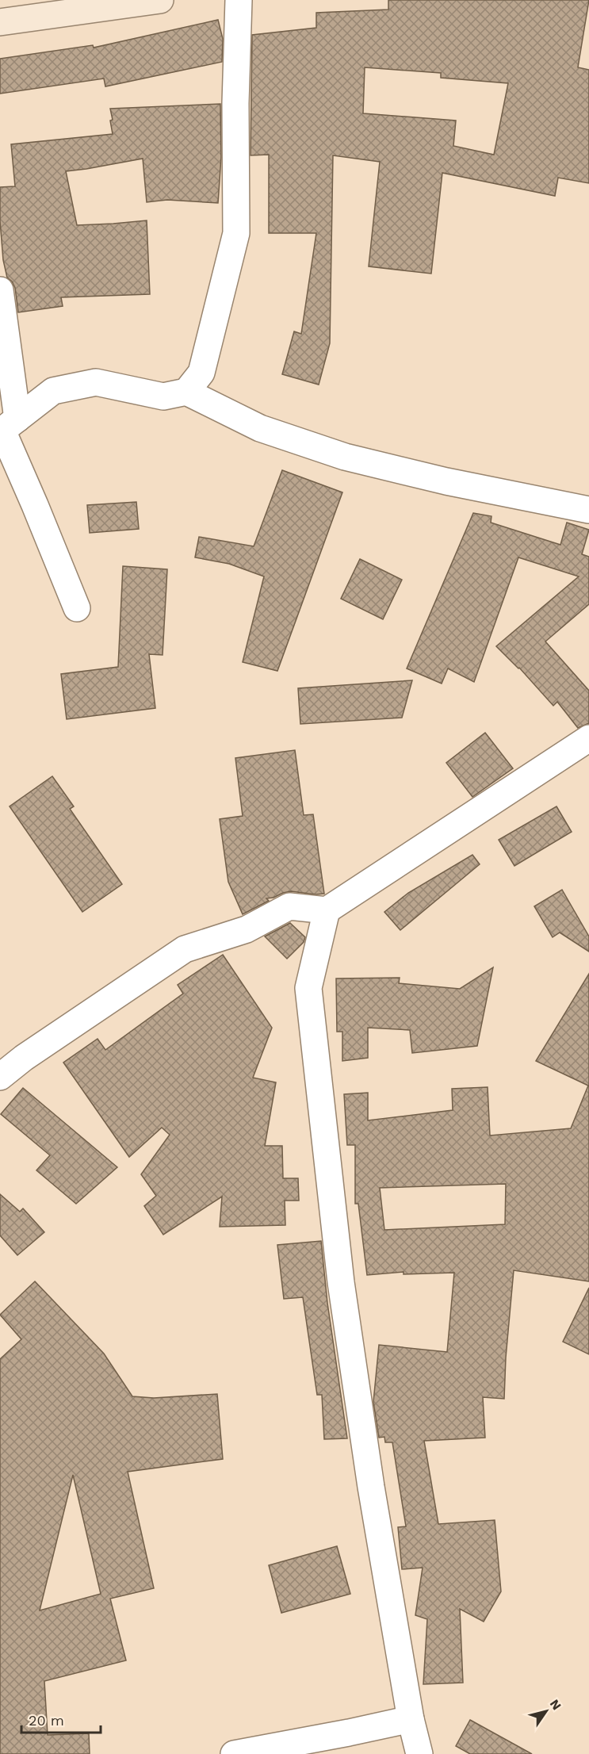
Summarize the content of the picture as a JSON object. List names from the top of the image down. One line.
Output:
{"scale_bar":"20 m","north":"top right"}
